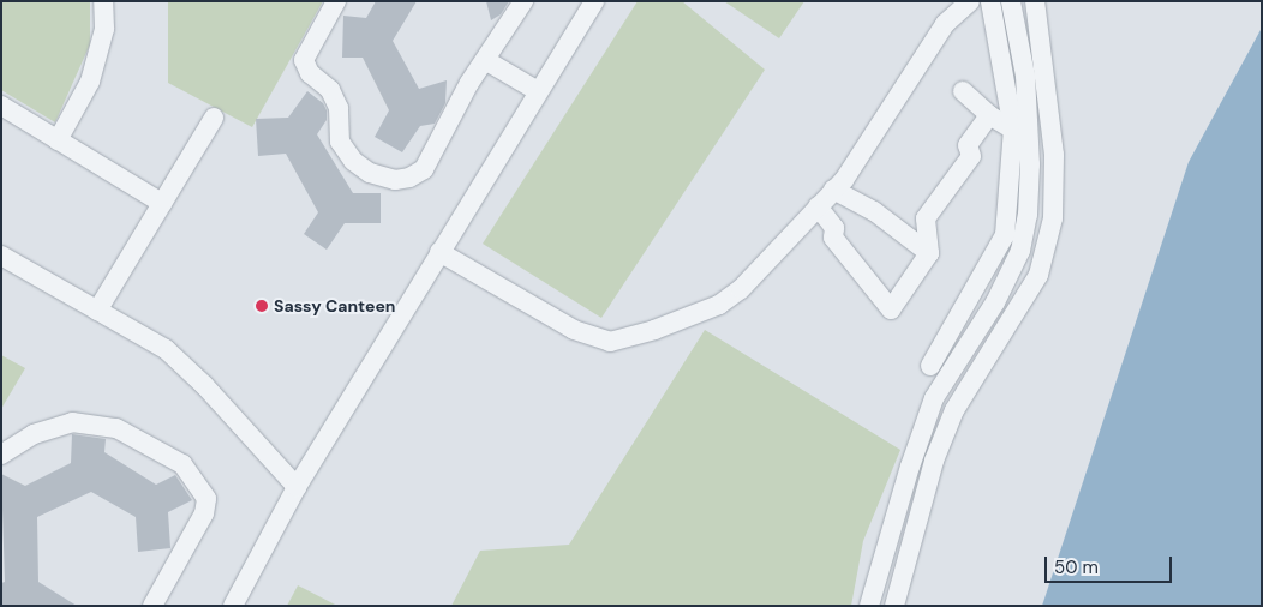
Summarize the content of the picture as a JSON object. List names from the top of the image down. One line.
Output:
{"places":["Sassy Canteen"],"scale_bar":"50 m"}
